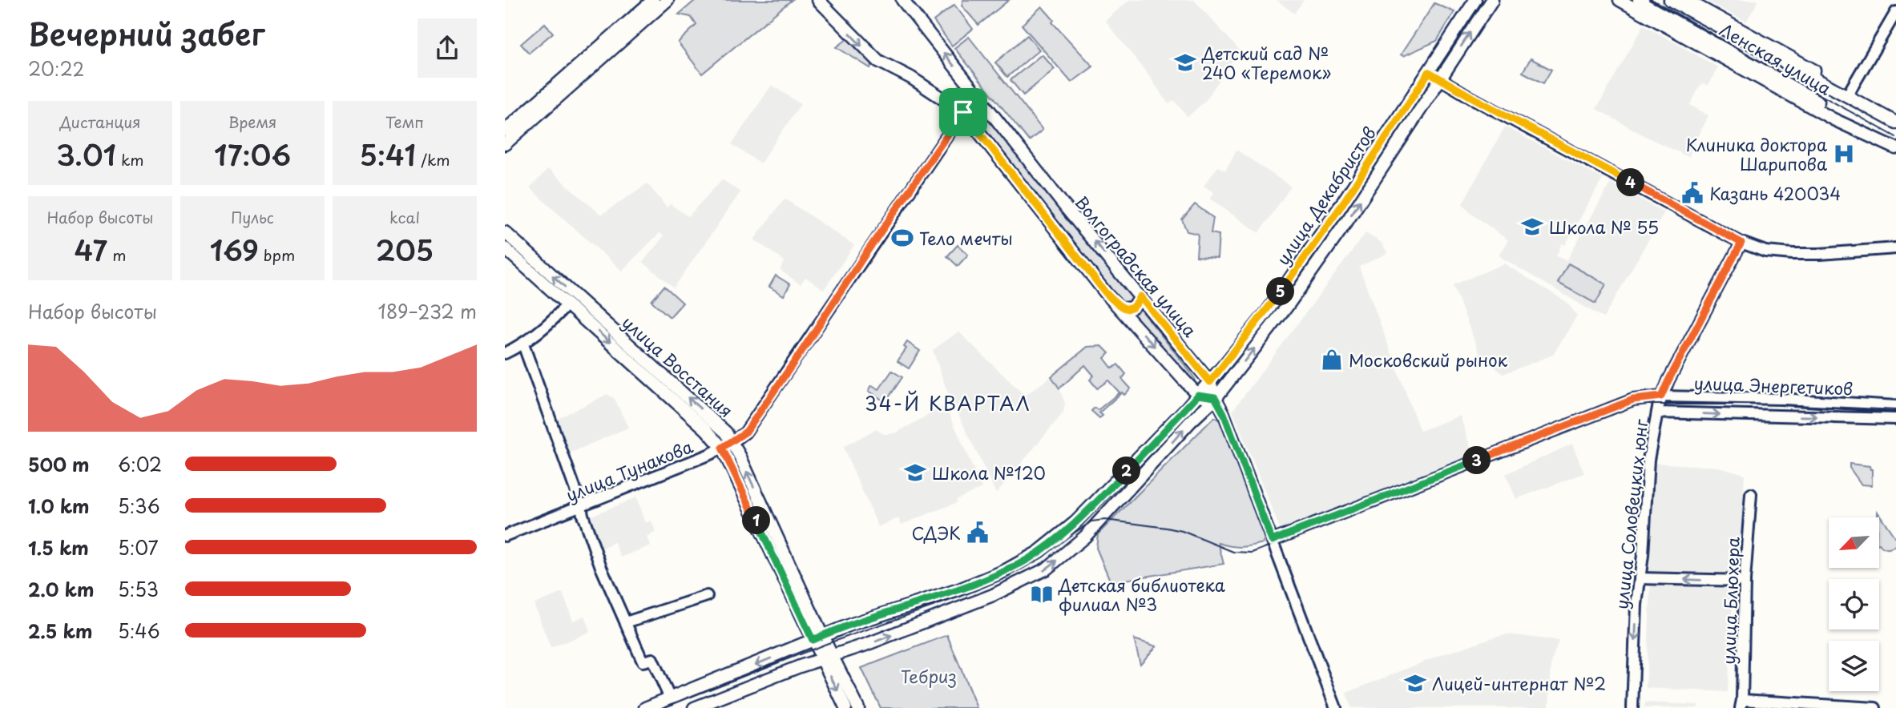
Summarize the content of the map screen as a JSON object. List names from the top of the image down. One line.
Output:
{"streets":{"main road":["Ленская улица","улица Декабристов","Волгоградская улица","улица Восстания"],"street":["улица Энергетиков","улица Тунакова","улица Соловецких юнг","улица Блюхера"]},"crossings":[["улица Декабристов","Волгоградская улица"],["улица Декабристов","улица Восстания"],["улица Восстания","улица Тунакова"],["улица Энергетиков","улица Соловецких юнг"]],"districts":["34-Й КВАРТАЛ"],"parks":["Тебриз"],"places":{"school or university":["Детский сад № 240 «Теремок»","Школа № 55","Школа №120","Лицей-интернат №2"],"hospital":["Клиника доктора Шарипова"],"public building":["Казань 420034","СДЭК"],"sports":["Тело мечты"],"shop":["Московский рынок"],"library":["Детская библиотека филиал №3"]},"north":"bottom left","page":{"heading":["Вечерний забег","20:22"],"stats":[["Дистанция","3.01 km"],["Время","17:06"],["Темп","5:41 /km"],["Набор высоты","47 m"],["Пульс","169 bpm"],["kcal","205"]],"pins":["4","5","3","2","1"],"chart":["Набор высоты","189–232 m"],"list":[{"name":"500 m","note":"6:02"},{"name":"1.0 km","note":"5:36"},{"name":"1.5 km","note":"5:07"},{"name":"2.0 km","note":"5:53"},{"name":"2.5 km","note":"5:46"}]}}
